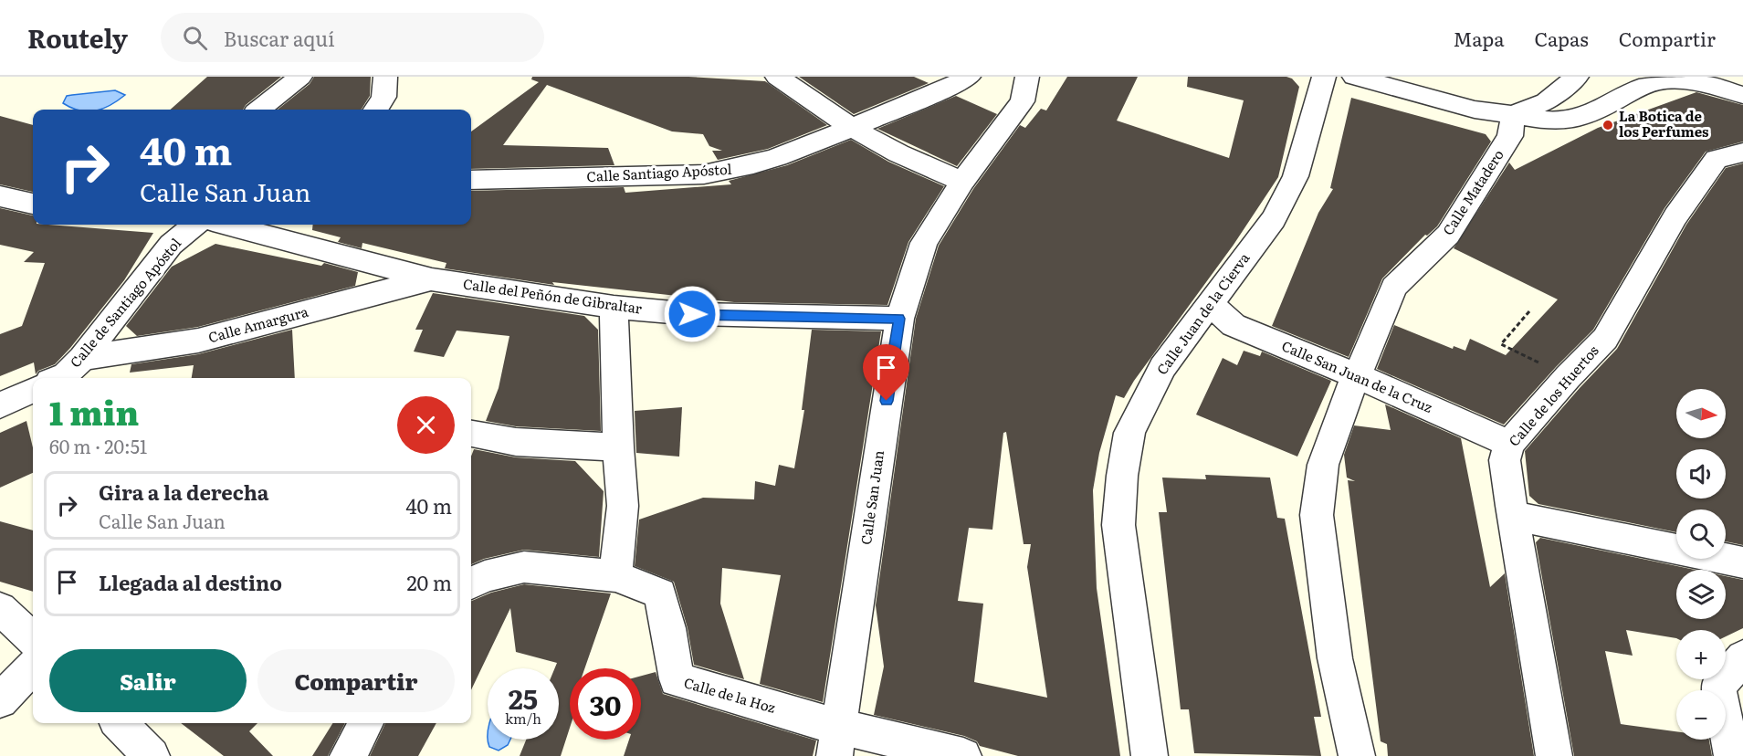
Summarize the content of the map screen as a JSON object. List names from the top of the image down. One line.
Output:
{"streets":{"street":["Calle Santiago Apóstol","Calle Matadero","Calle del Peñón de Gibraltar","Calle de Santiago Apóstol","Calle Juan de la Cierva","Calle Amargura","Calle San Juan de la Cruz","Calle de los Huertos","Calle San Juan","Calle de la Hoz"]},"crossings":[["Calle Matadero","Calle San Juan de la Cruz"],["Calle del Peñón de Gibraltar","Calle Amargura"],["Calle del Peñón de Gibraltar","Calle San Juan"],["Calle de Santiago Apóstol","Calle Amargura"],["Calle Juan de la Cierva","Calle San Juan de la Cruz"],["Calle San Juan de la Cruz","Calle de los Huertos"],["Calle San Juan","Calle de la Hoz"]],"places":["La Botica de los Perfumes"],"north":"right","page":{"header":"Routely","search":"Buscar aquí","nav":["Mapa","Capas","Compartir"],"turn":["40 m","Calle San Juan"],"heading":["1 min","60 m · 20:51"],"map_buttons":["+","−"],"list":[{"name":"Gira a la derecha","note":"Calle San Juan","value":"40 m"},{"name":"Llegada al destino","value":"20 m"}],"buttons":["Salir","Compartir"],"speed":"25 km/h","limit":"30"}}
